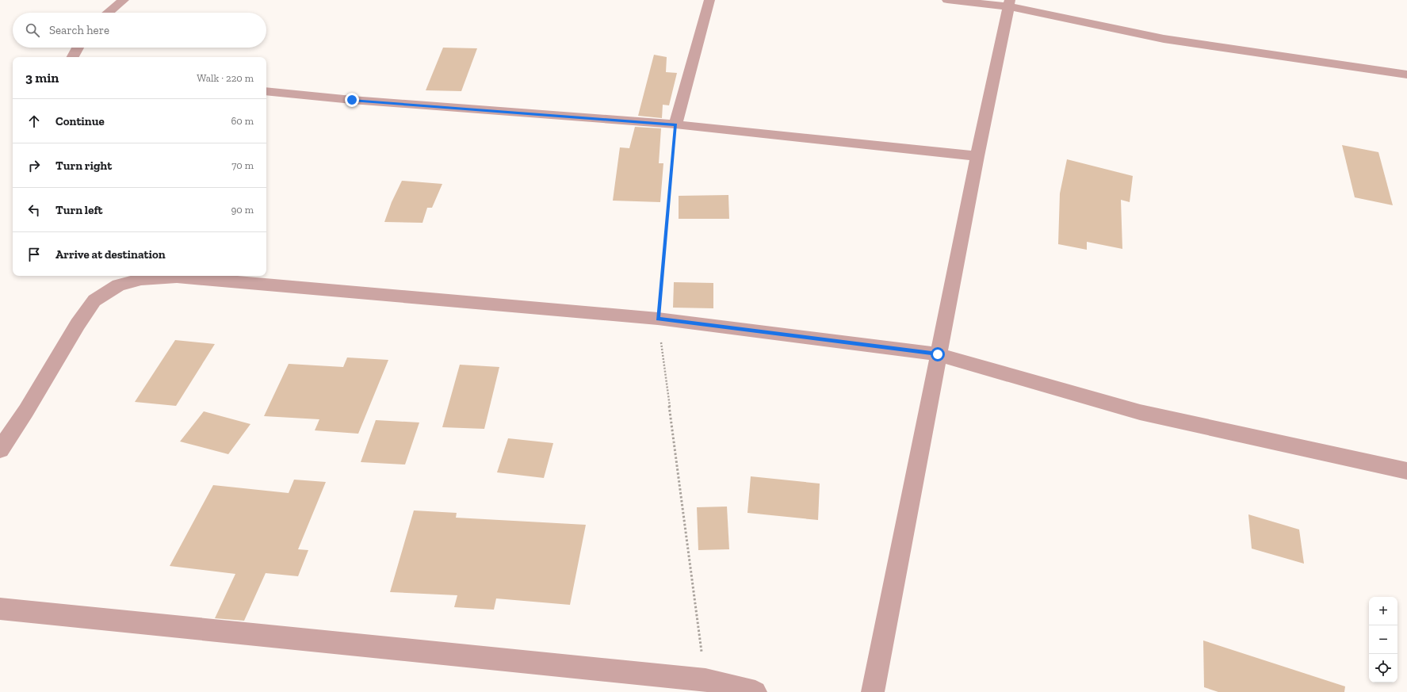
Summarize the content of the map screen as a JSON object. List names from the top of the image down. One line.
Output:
{"page":{"search":"Search here","heading":["3 min","Walk · 220 m"],"list":[["Continue","60 m"],["Turn right","70 m"],["Turn left","90 m"],"Arrive at destination"],"map_buttons":["+","−"]}}
